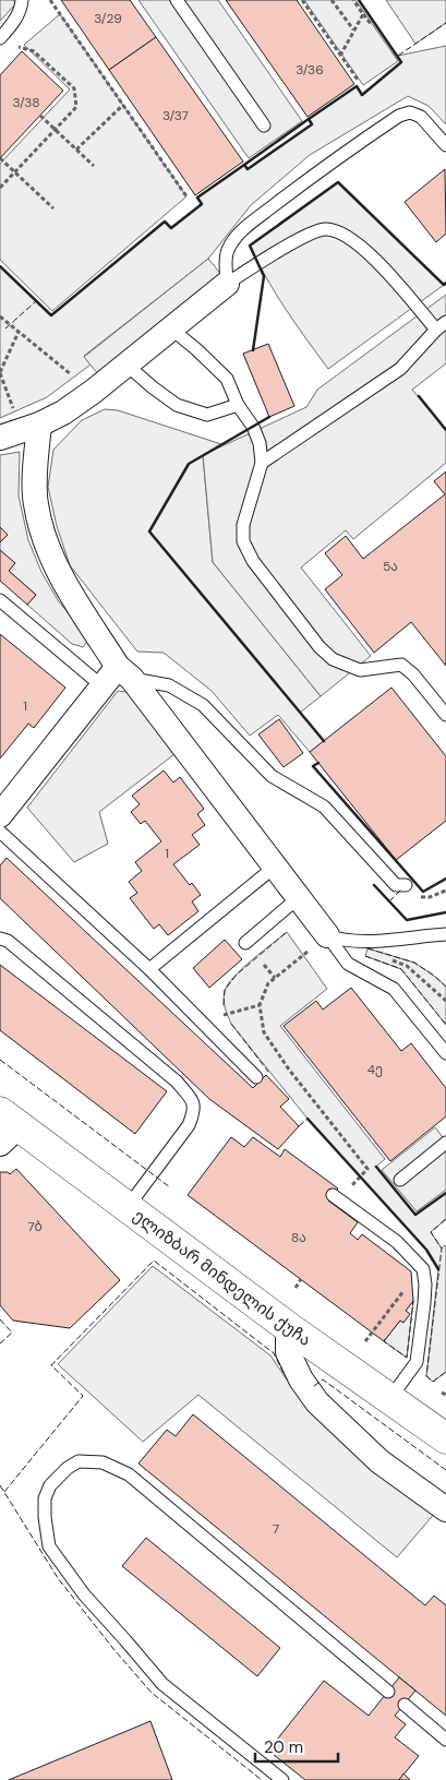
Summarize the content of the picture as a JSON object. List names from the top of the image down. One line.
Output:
{"streets":{"street":["ელიზბარ მინდელის ქუჩა"]},"house_numbers":["3/29","3/36","3/38","3/37","5ა","1","1","4ე","7ბ","8ა","7"],"scale_bar":"20 m"}
